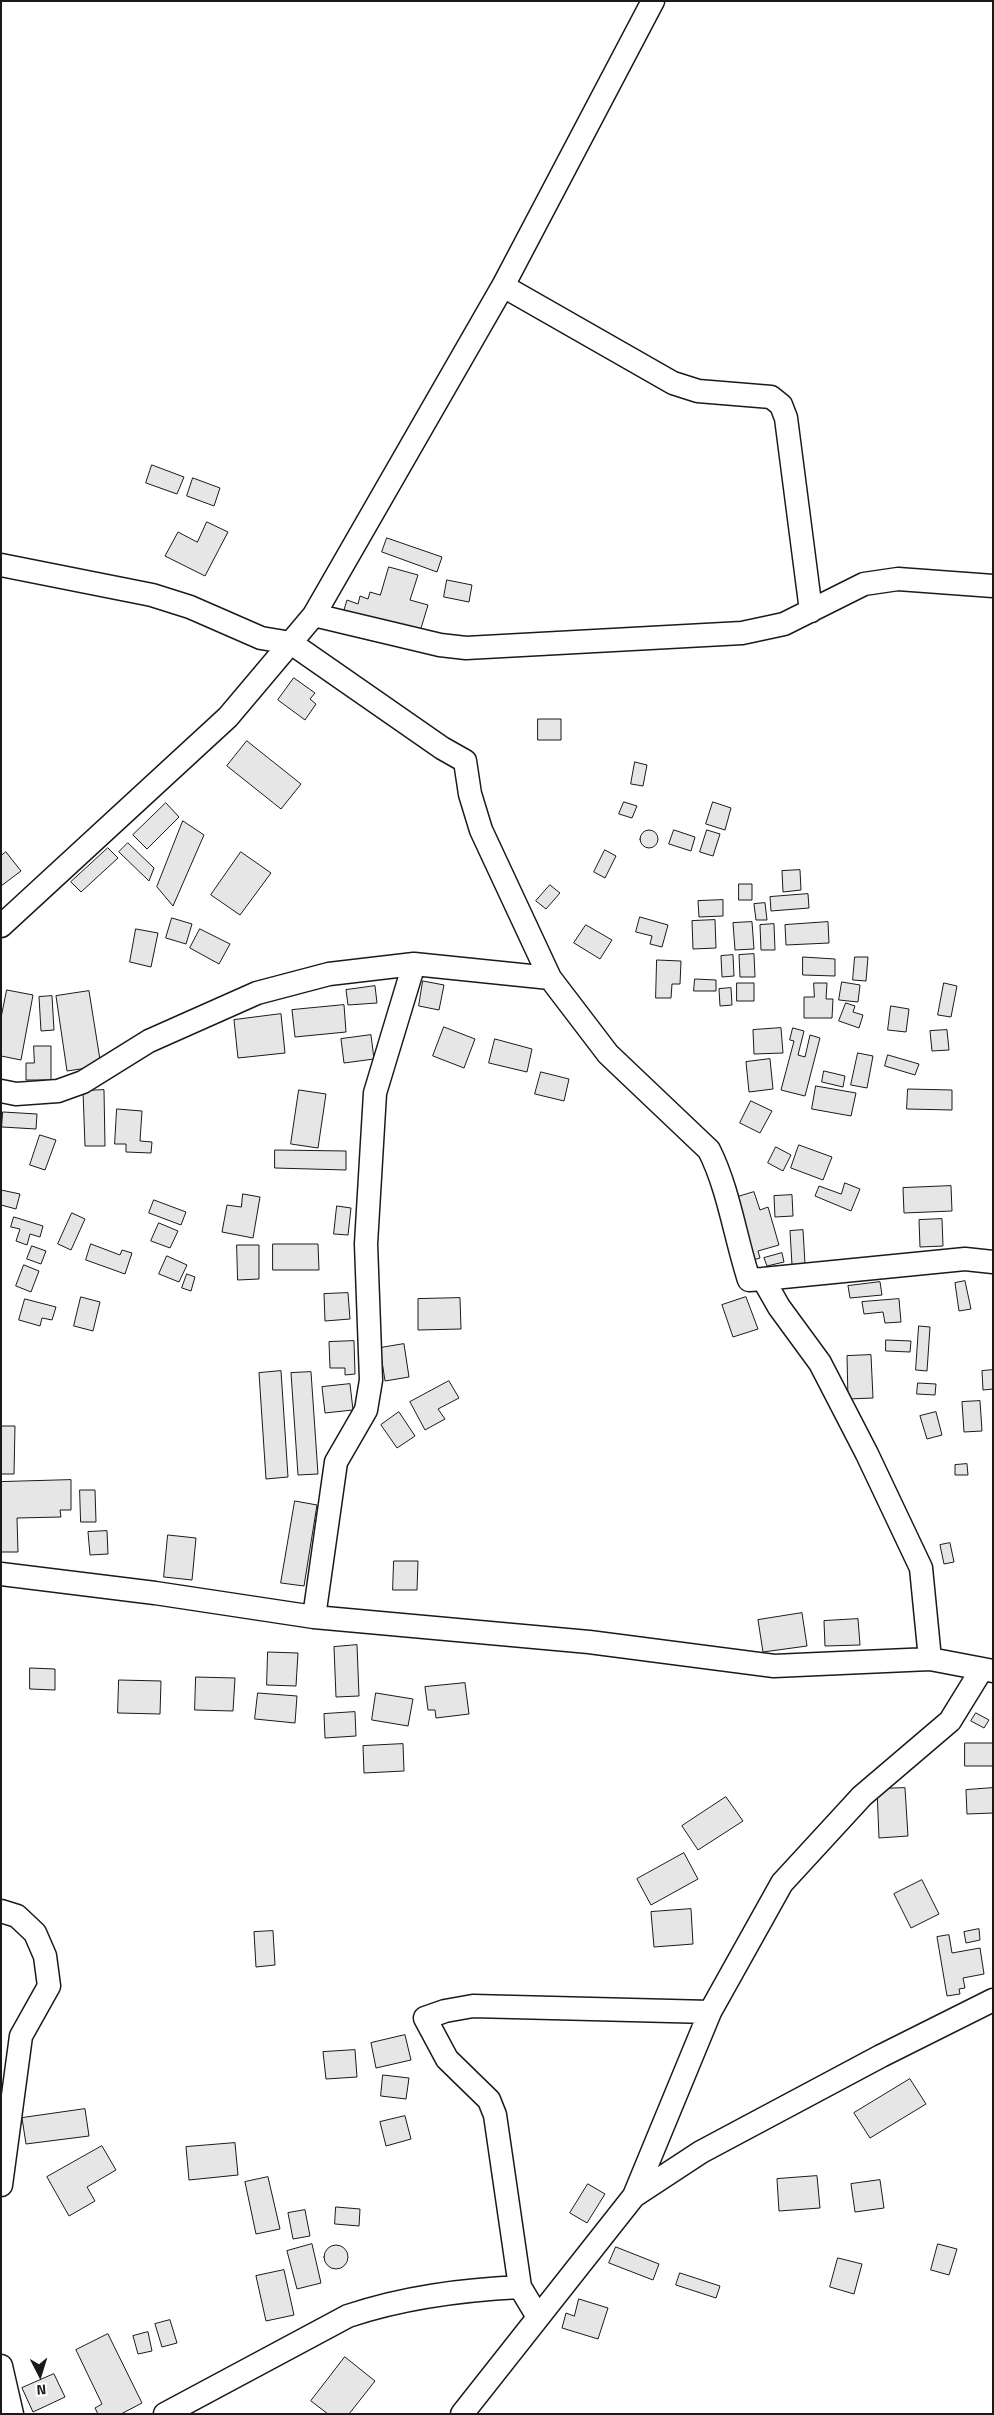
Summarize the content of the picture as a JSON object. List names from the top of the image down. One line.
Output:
{"north":"bottom"}
